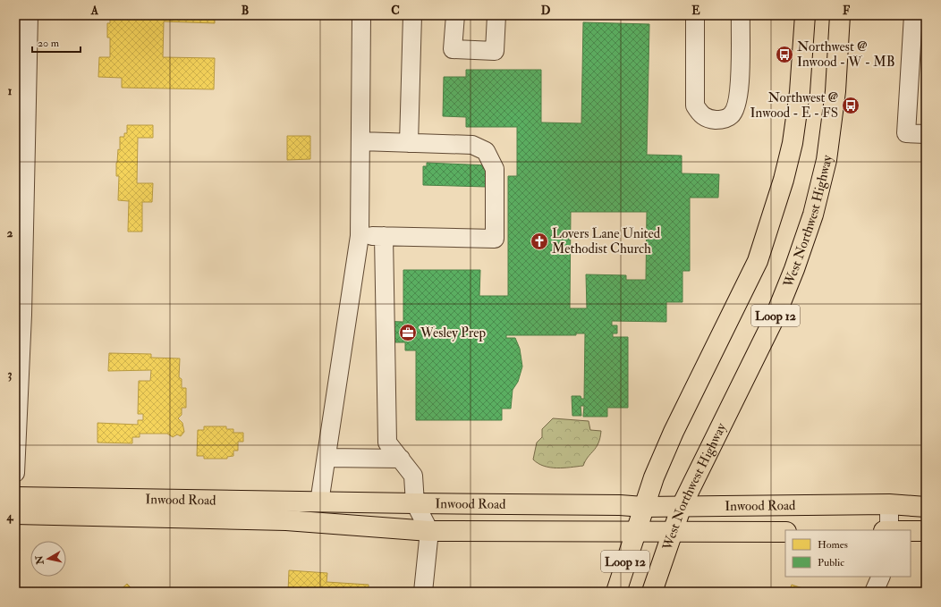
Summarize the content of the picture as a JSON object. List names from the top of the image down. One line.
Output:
{"streets":{"main road":["West Northwest Highway","Loop 12","Inwood Road"]},"crossings":[["West Northwest Highway","Inwood Road"],["Loop 12","Inwood Road"]],"places":{"bus stop":["Northwest @ Inwood - W - MB","Northwest @ Inwood - E - FS"],"church":["Lovers Lane United Methodist Church"],"office":["Wesley Prep"]},"legend":["Homes","Public"],"scale_bar":"20 m","north":"left","grid":{"columns":["A","B","C","D","E","F"],"rows":["1","2","3","4"]}}
